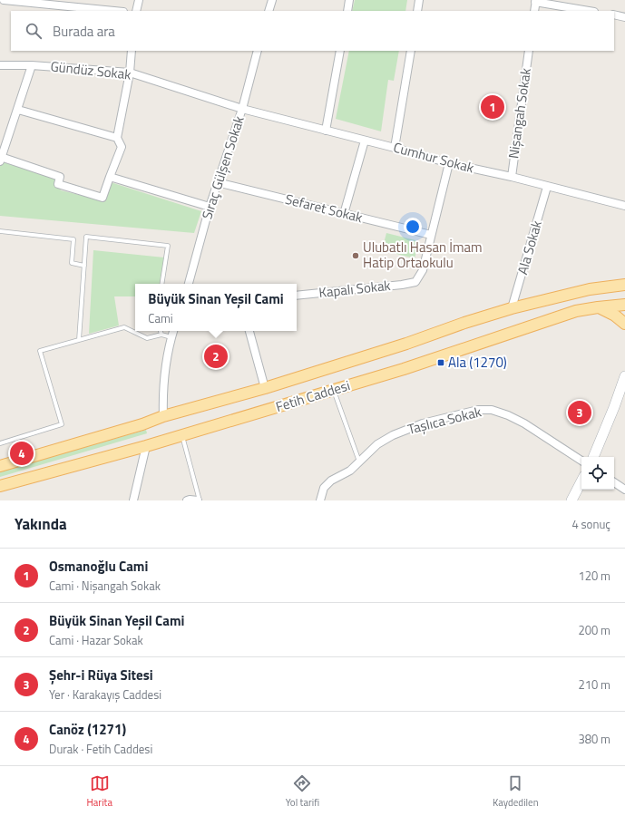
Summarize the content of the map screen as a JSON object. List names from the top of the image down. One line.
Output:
{"streets":{"main road":["Fetih Caddesi"],"street":["Gündüz Sokak","Nişangah Sokak","Cumhur Sokak","Sıraç Gülşen Sokak","Sefaret Sokak","Ala Sokak","Kapalı Sokak","Taşlıca Sokak"]},"crossings":[["Gündüz Sokak","Cumhur Sokak"],["Gündüz Sokak","Sıraç Gülşen Sokak"],["Nişangah Sokak","Cumhur Sokak"],["Cumhur Sokak","Sıraç Gülşen Sokak"],["Cumhur Sokak","Ala Sokak"],["Sıraç Gülşen Sokak","Sefaret Sokak"],["Sefaret Sokak","Kapalı Sokak"],["Ala Sokak","Fetih Caddesi"]],"places":{"other":["Ulubatlı Hasan İmam Hatip Ortaokulu"],"transit":["Ala (1270)"]},"page":{"search":"Burada ara","pins":["1","2","3","4"],"popup":["Büyük Sinan Yeşil Cami","Cami"],"heading":["Yakında","4 sonuç"],"list":[{"mark":"1","name":"Osmanoğlu Cami","note":"Cami · Nişangah Sokak","value":"120 m"},{"mark":"2","name":"Büyük Sinan Yeşil Cami","note":"Cami · Hazar Sokak","value":"200 m"},{"mark":"3","name":"Şehr-i Rüya Sitesi","note":"Yer · Karakayış Caddesi","value":"210 m"},{"mark":"4","name":"Canöz (1271)","note":"Durak · Fetih Caddesi","value":"380 m"}],"nav":["Harita","Yol tarifi","Kaydedilen"]}}
